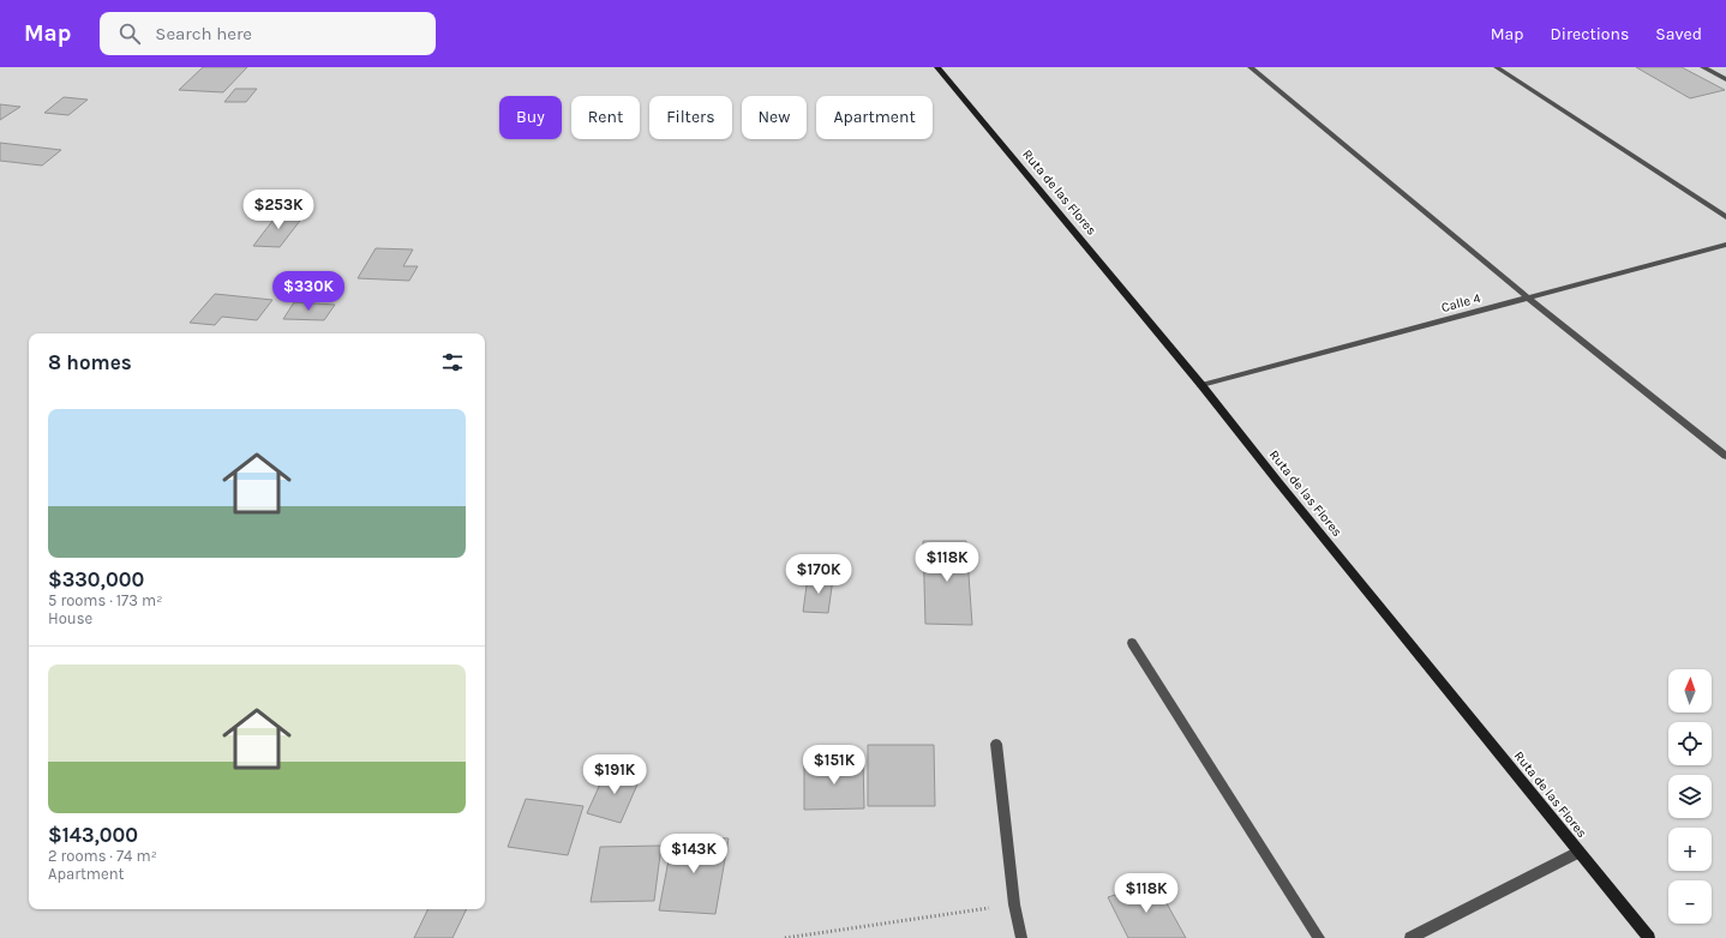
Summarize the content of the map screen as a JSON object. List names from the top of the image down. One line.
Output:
{"streets":{"main road":["Ruta de las Flores"],"street":["Calle 4"]},"crossings":[["Ruta de las Flores","Calle 4"]],"north":"top","page":{"header":"Map","search":"Search here","nav":["Map","Directions","Saved"],"chip":["Buy","Rent","Filters","New","Apartment"],"price":["$253K","$330K","$118K","$170K","$151K","$191K","$143K","$118K"],"heading":"8 homes","list":[{"name":"$330,000","note":"5 rooms · 173 m² · House"},{"name":"$143,000","note":"2 rooms · 74 m² · Apartment"}],"map_buttons":["+","−"]}}
